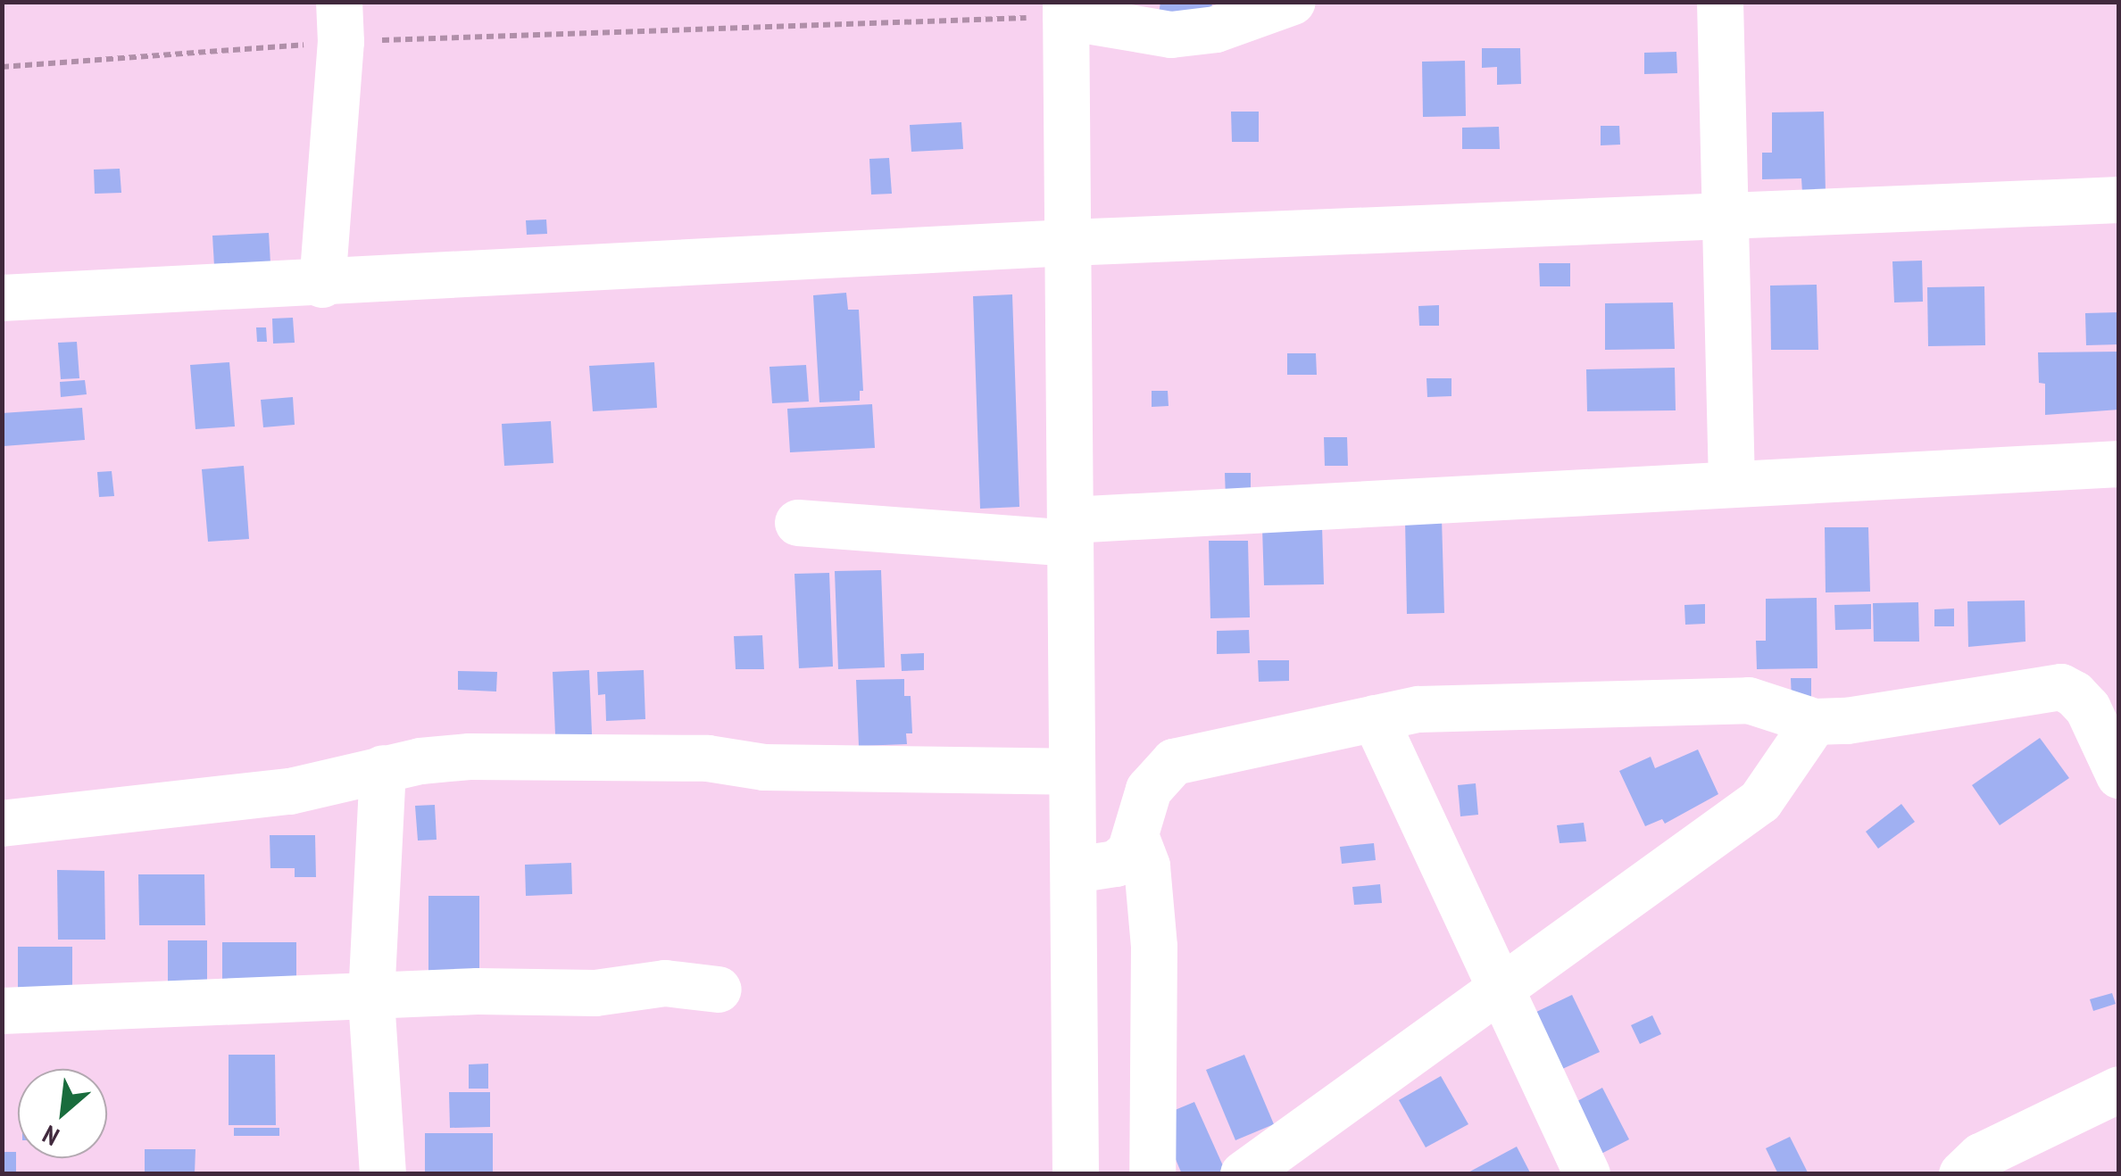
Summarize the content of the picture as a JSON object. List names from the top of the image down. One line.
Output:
{"north":"bottom left"}
